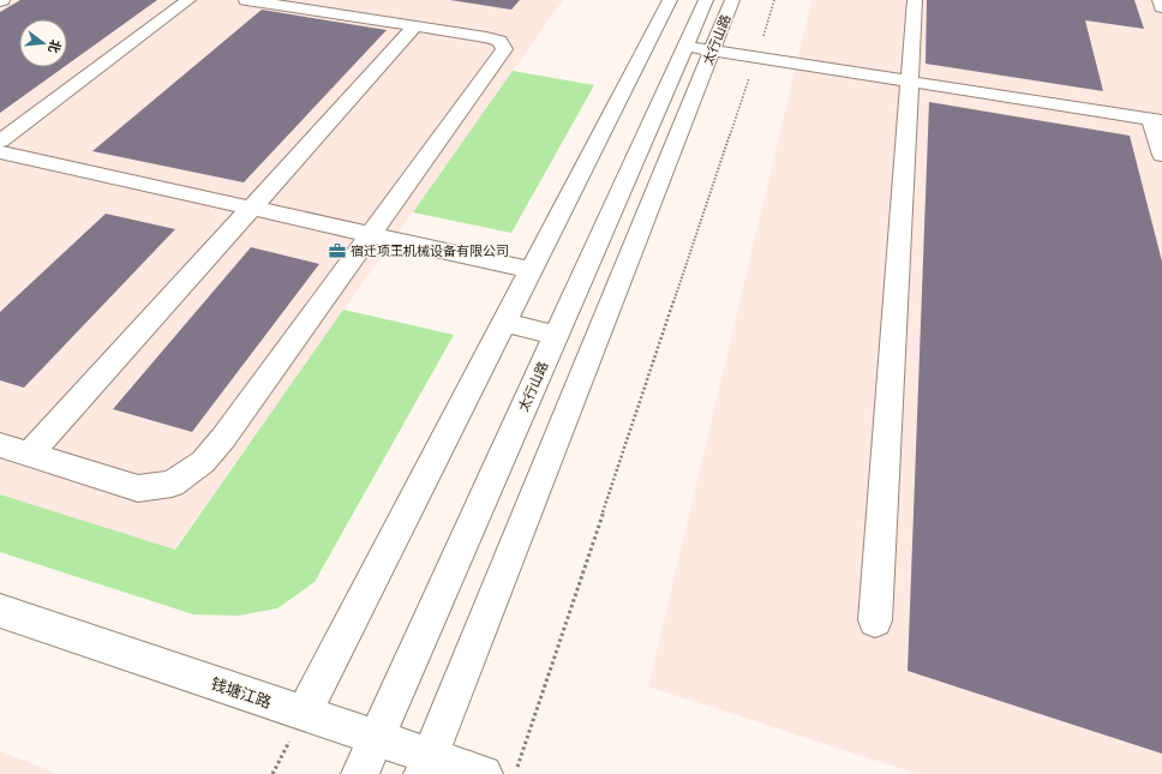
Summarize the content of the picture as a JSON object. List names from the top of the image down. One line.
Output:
{"streets":{"street":["太行山路","钱塘江路"]},"crossings":[["太行山路","钱塘江路"]],"places":{"office":["宿迁项王机械设备有限公司"]},"north":"right"}
